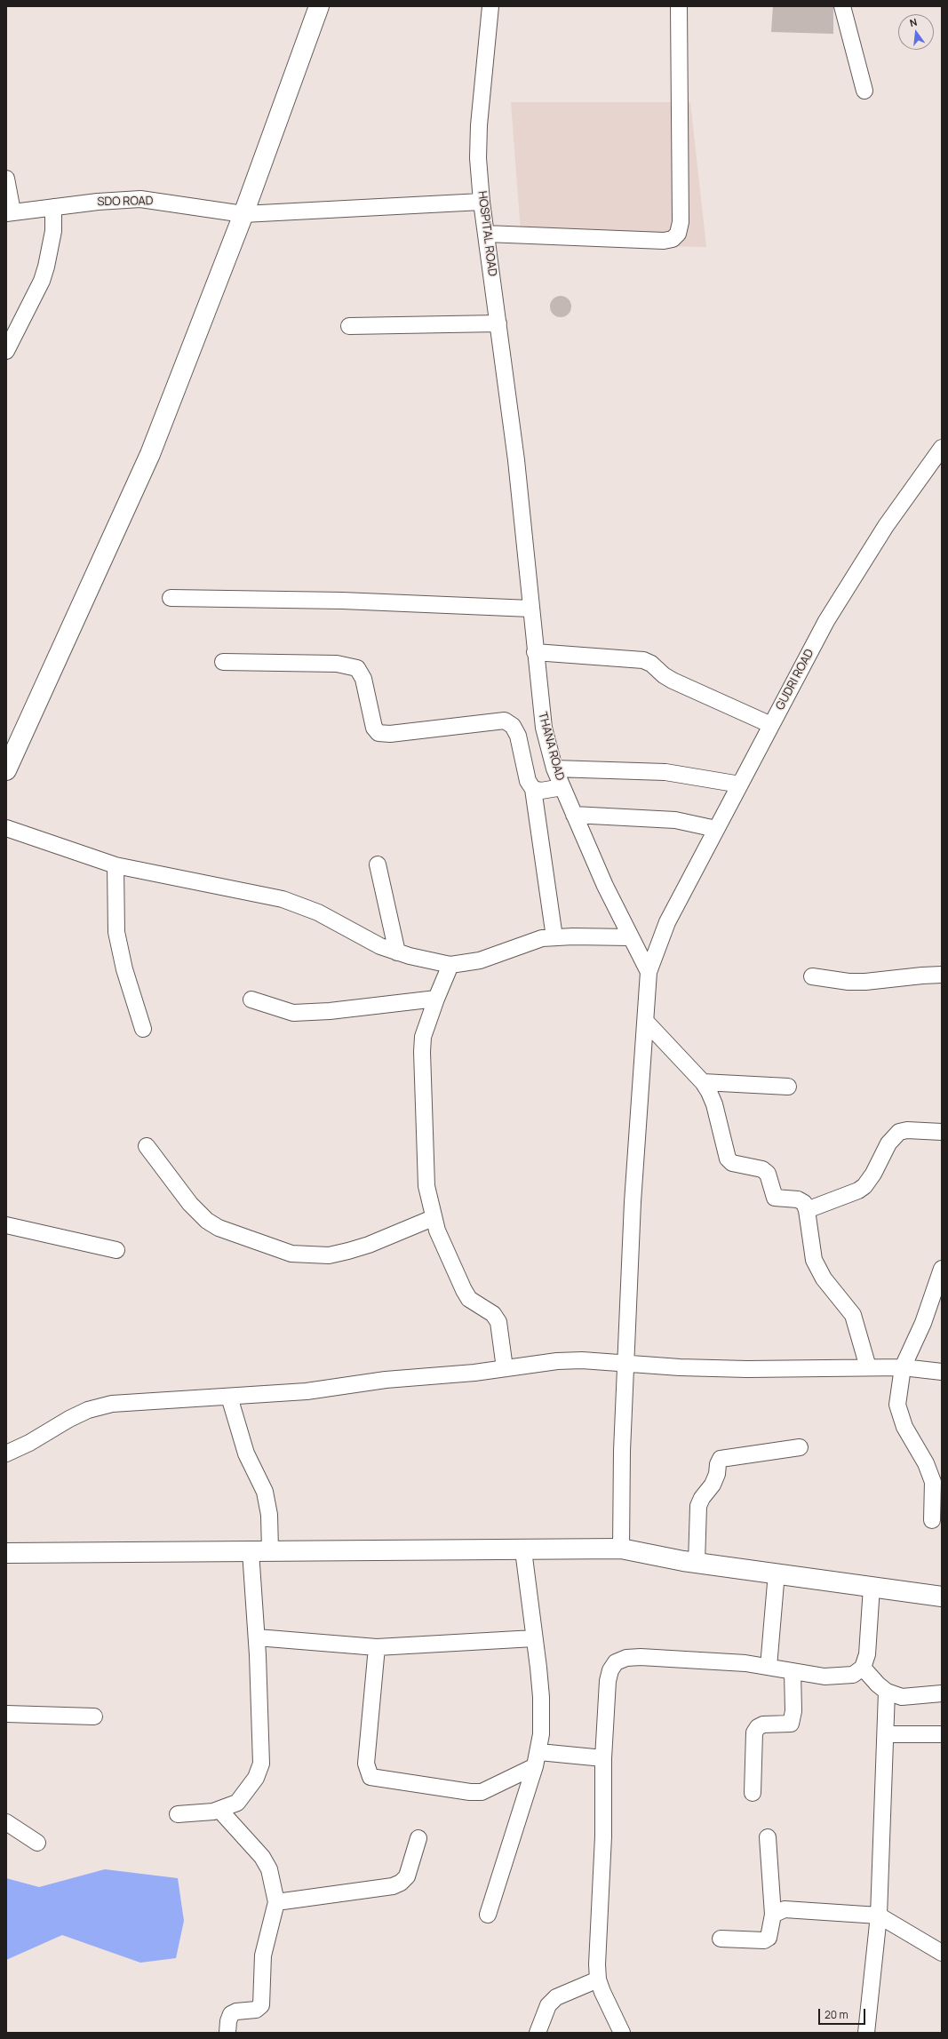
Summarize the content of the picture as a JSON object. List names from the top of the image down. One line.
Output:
{"streets":{"street":["SDO ROAD","HOSPITAL ROAD","GUDRI ROAD","THANA ROAD"]},"crossings":[["SDO ROAD","HOSPITAL ROAD"],["HOSPITAL ROAD","THANA ROAD"],["GUDRI ROAD","THANA ROAD"]],"scale_bar":"20 m","north":"top"}
